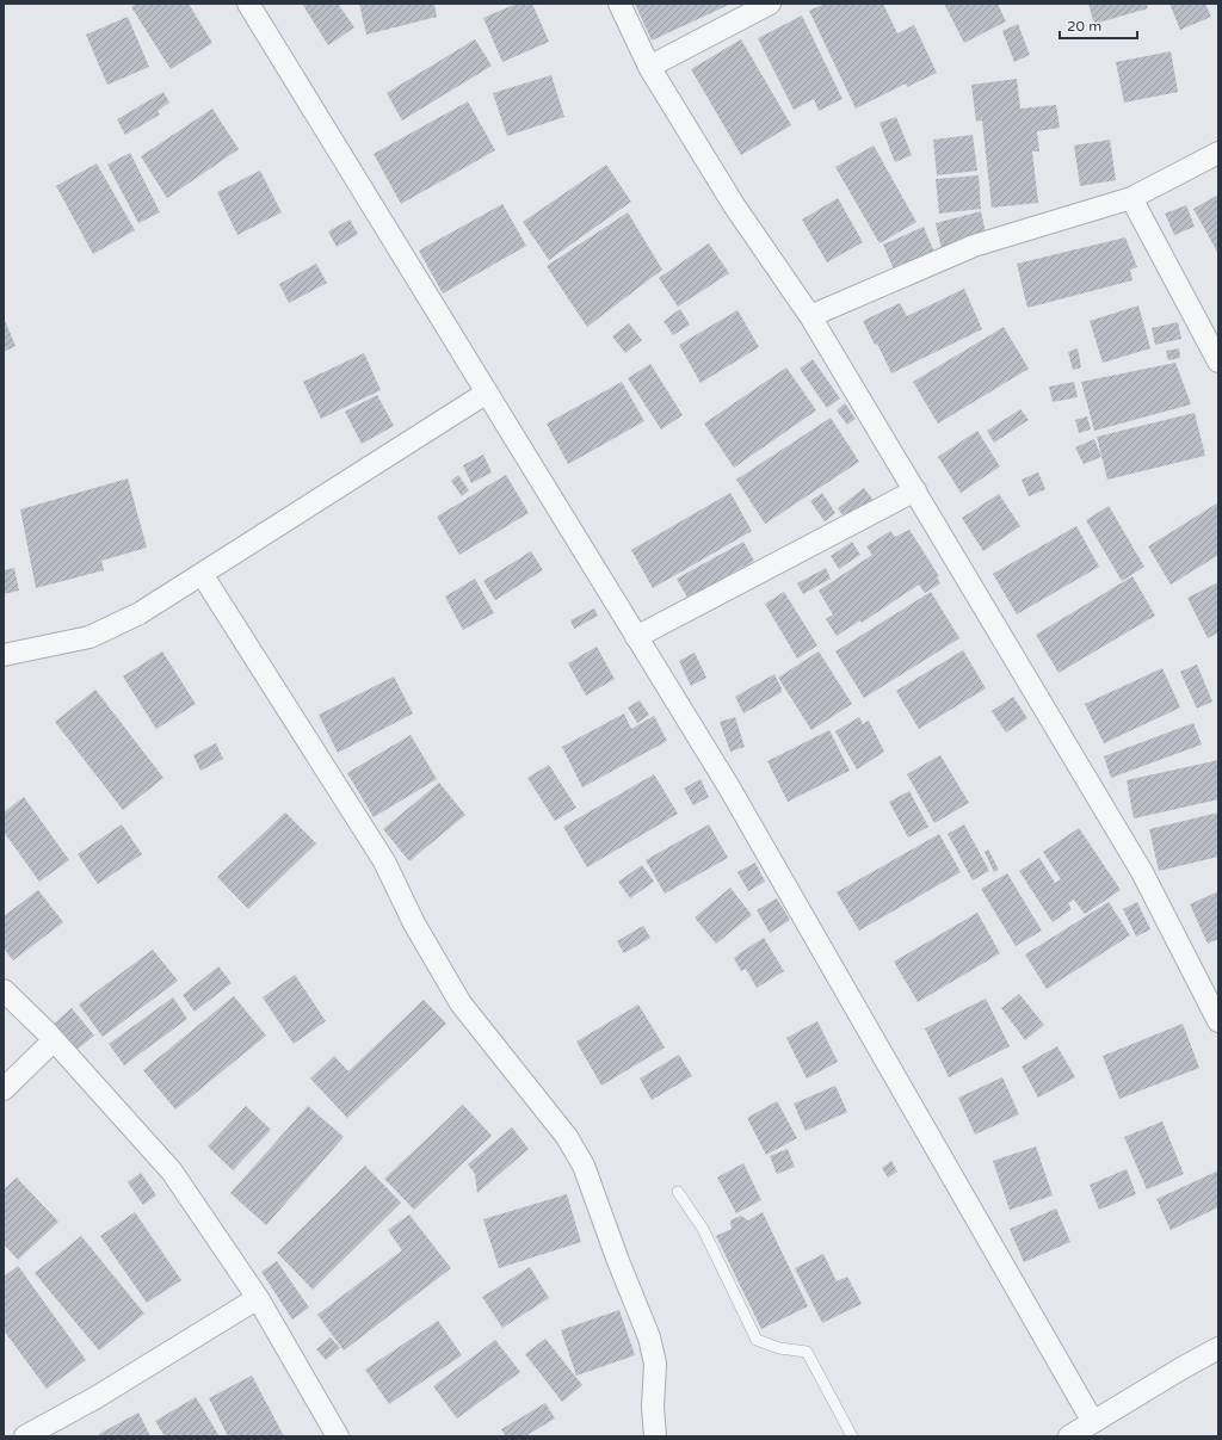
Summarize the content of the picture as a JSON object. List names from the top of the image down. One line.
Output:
{"scale_bar":"20 m"}
